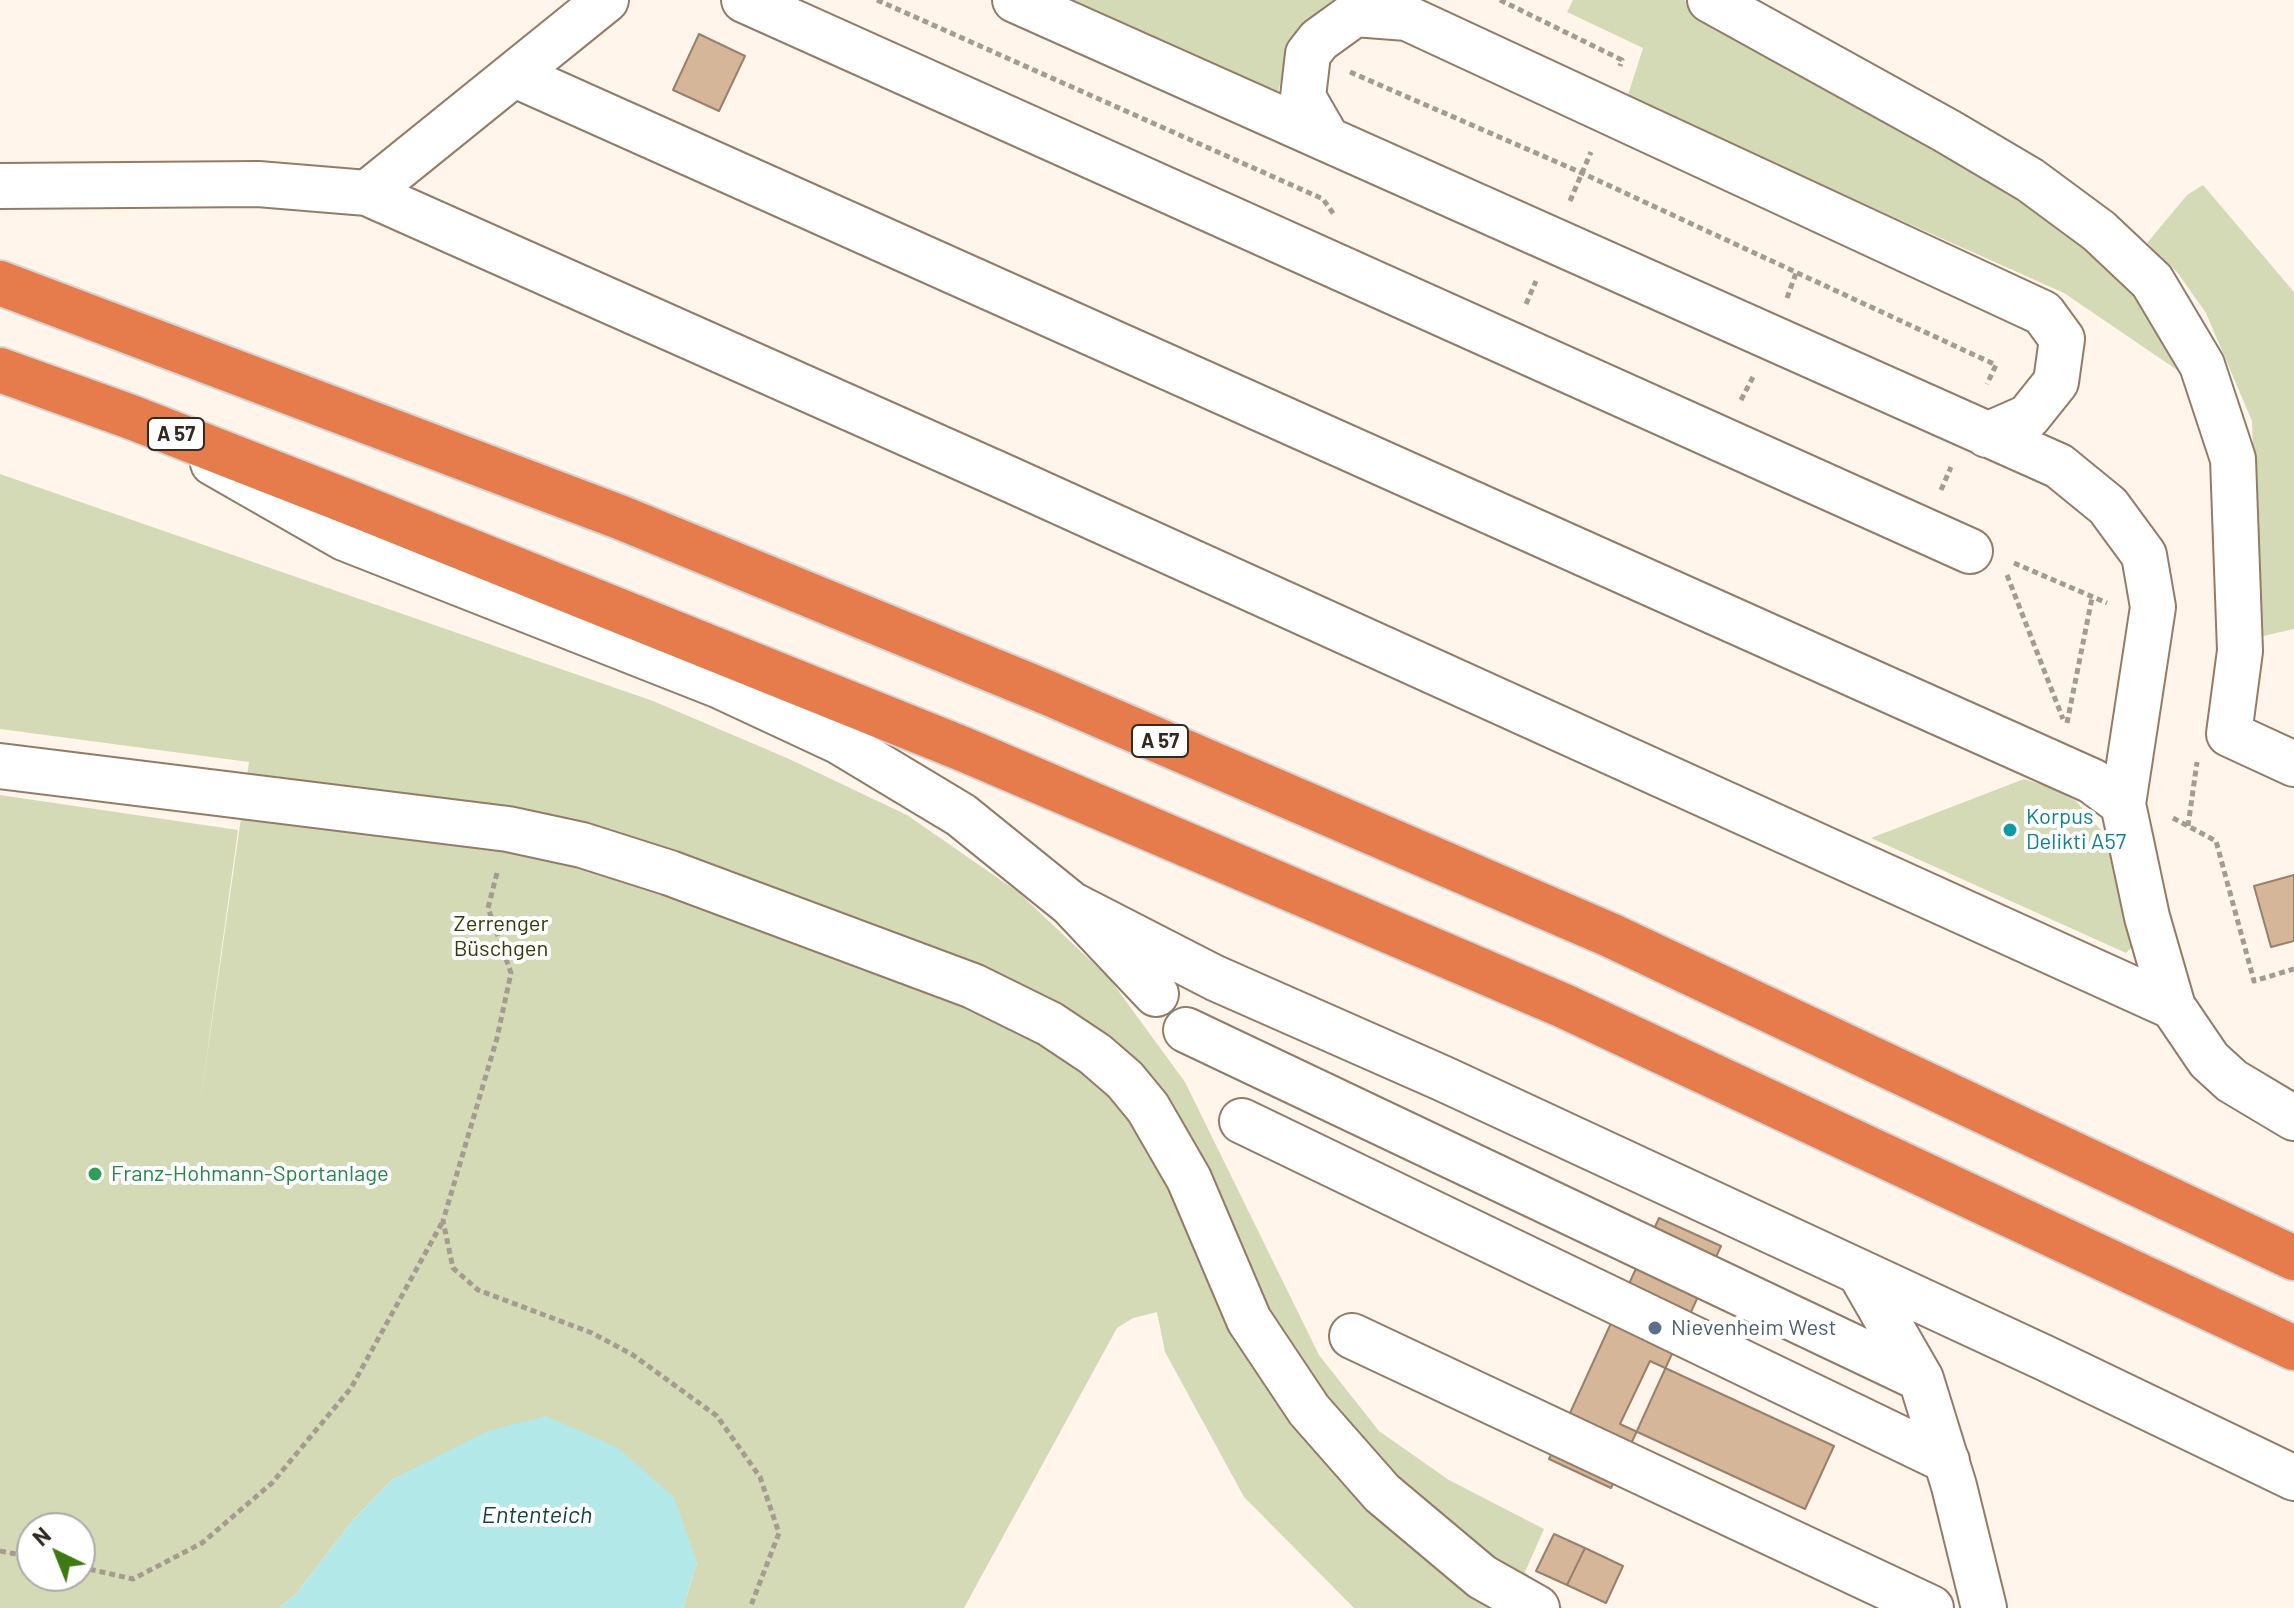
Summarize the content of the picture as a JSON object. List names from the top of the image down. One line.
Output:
{"streets":{"highway":["A 57"]},"water":["Ententeich"],"parks":["Zerrenger Büschgen"],"places":["Korpus Delikti A57","Franz-Hohmann-Sportanlage","Nievenheim West"],"north":"top left"}
